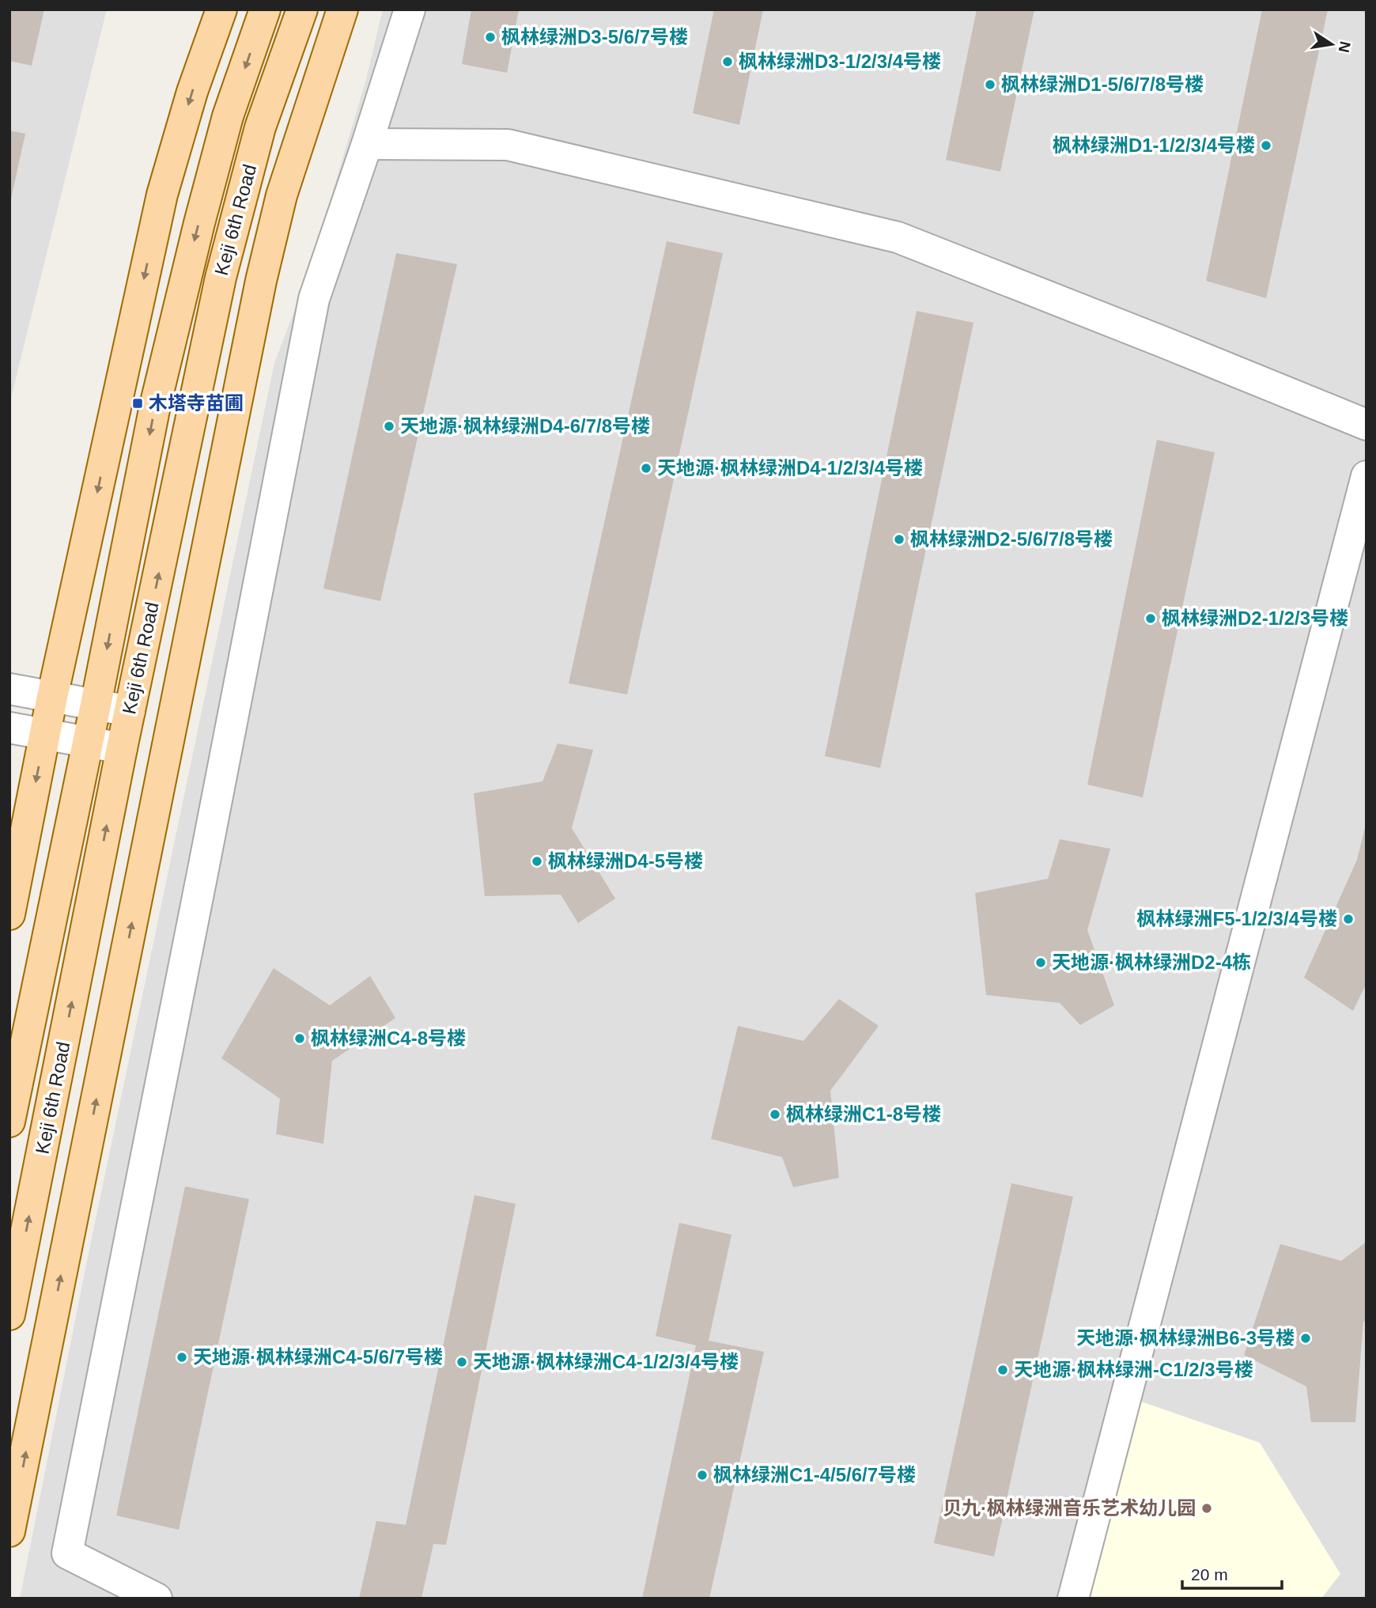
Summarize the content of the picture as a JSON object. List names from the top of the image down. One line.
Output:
{"streets":{"main road":["Keji 6th Road"]},"places":{"other":["枫林绿洲D3-5/6/7号楼","枫林绿洲D3-1/2/3/4号楼","枫林绿洲D1-5/6/7/8号楼","枫林绿洲D1-1/2/3/4号楼","天地源·枫林绿洲D4-6/7/8号楼","天地源·枫林绿洲D4-1/2/3/4号楼","枫林绿洲D2-5/6/7/8号楼","枫林绿洲D2-1/2/3号楼","枫林绿洲D4-5号楼","枫林绿洲F5-1/2/3/4号楼","天地源·枫林绿洲D2-4栋","枫林绿洲C4-8号楼","枫林绿洲C1-8号楼","天地源·枫林绿洲B6-3号楼","天地源·枫林绿洲C4-5/6/7号楼","天地源·枫林绿洲C4-1/2/3/4号楼","天地源·枫林绿洲-C1/2/3号楼","枫林绿洲C1-4/5/6/7号楼","贝九·枫林绿洲音乐艺术幼儿园"],"transit":["木塔寺苗圃"]},"scale_bar":"20 m","north":"right"}
